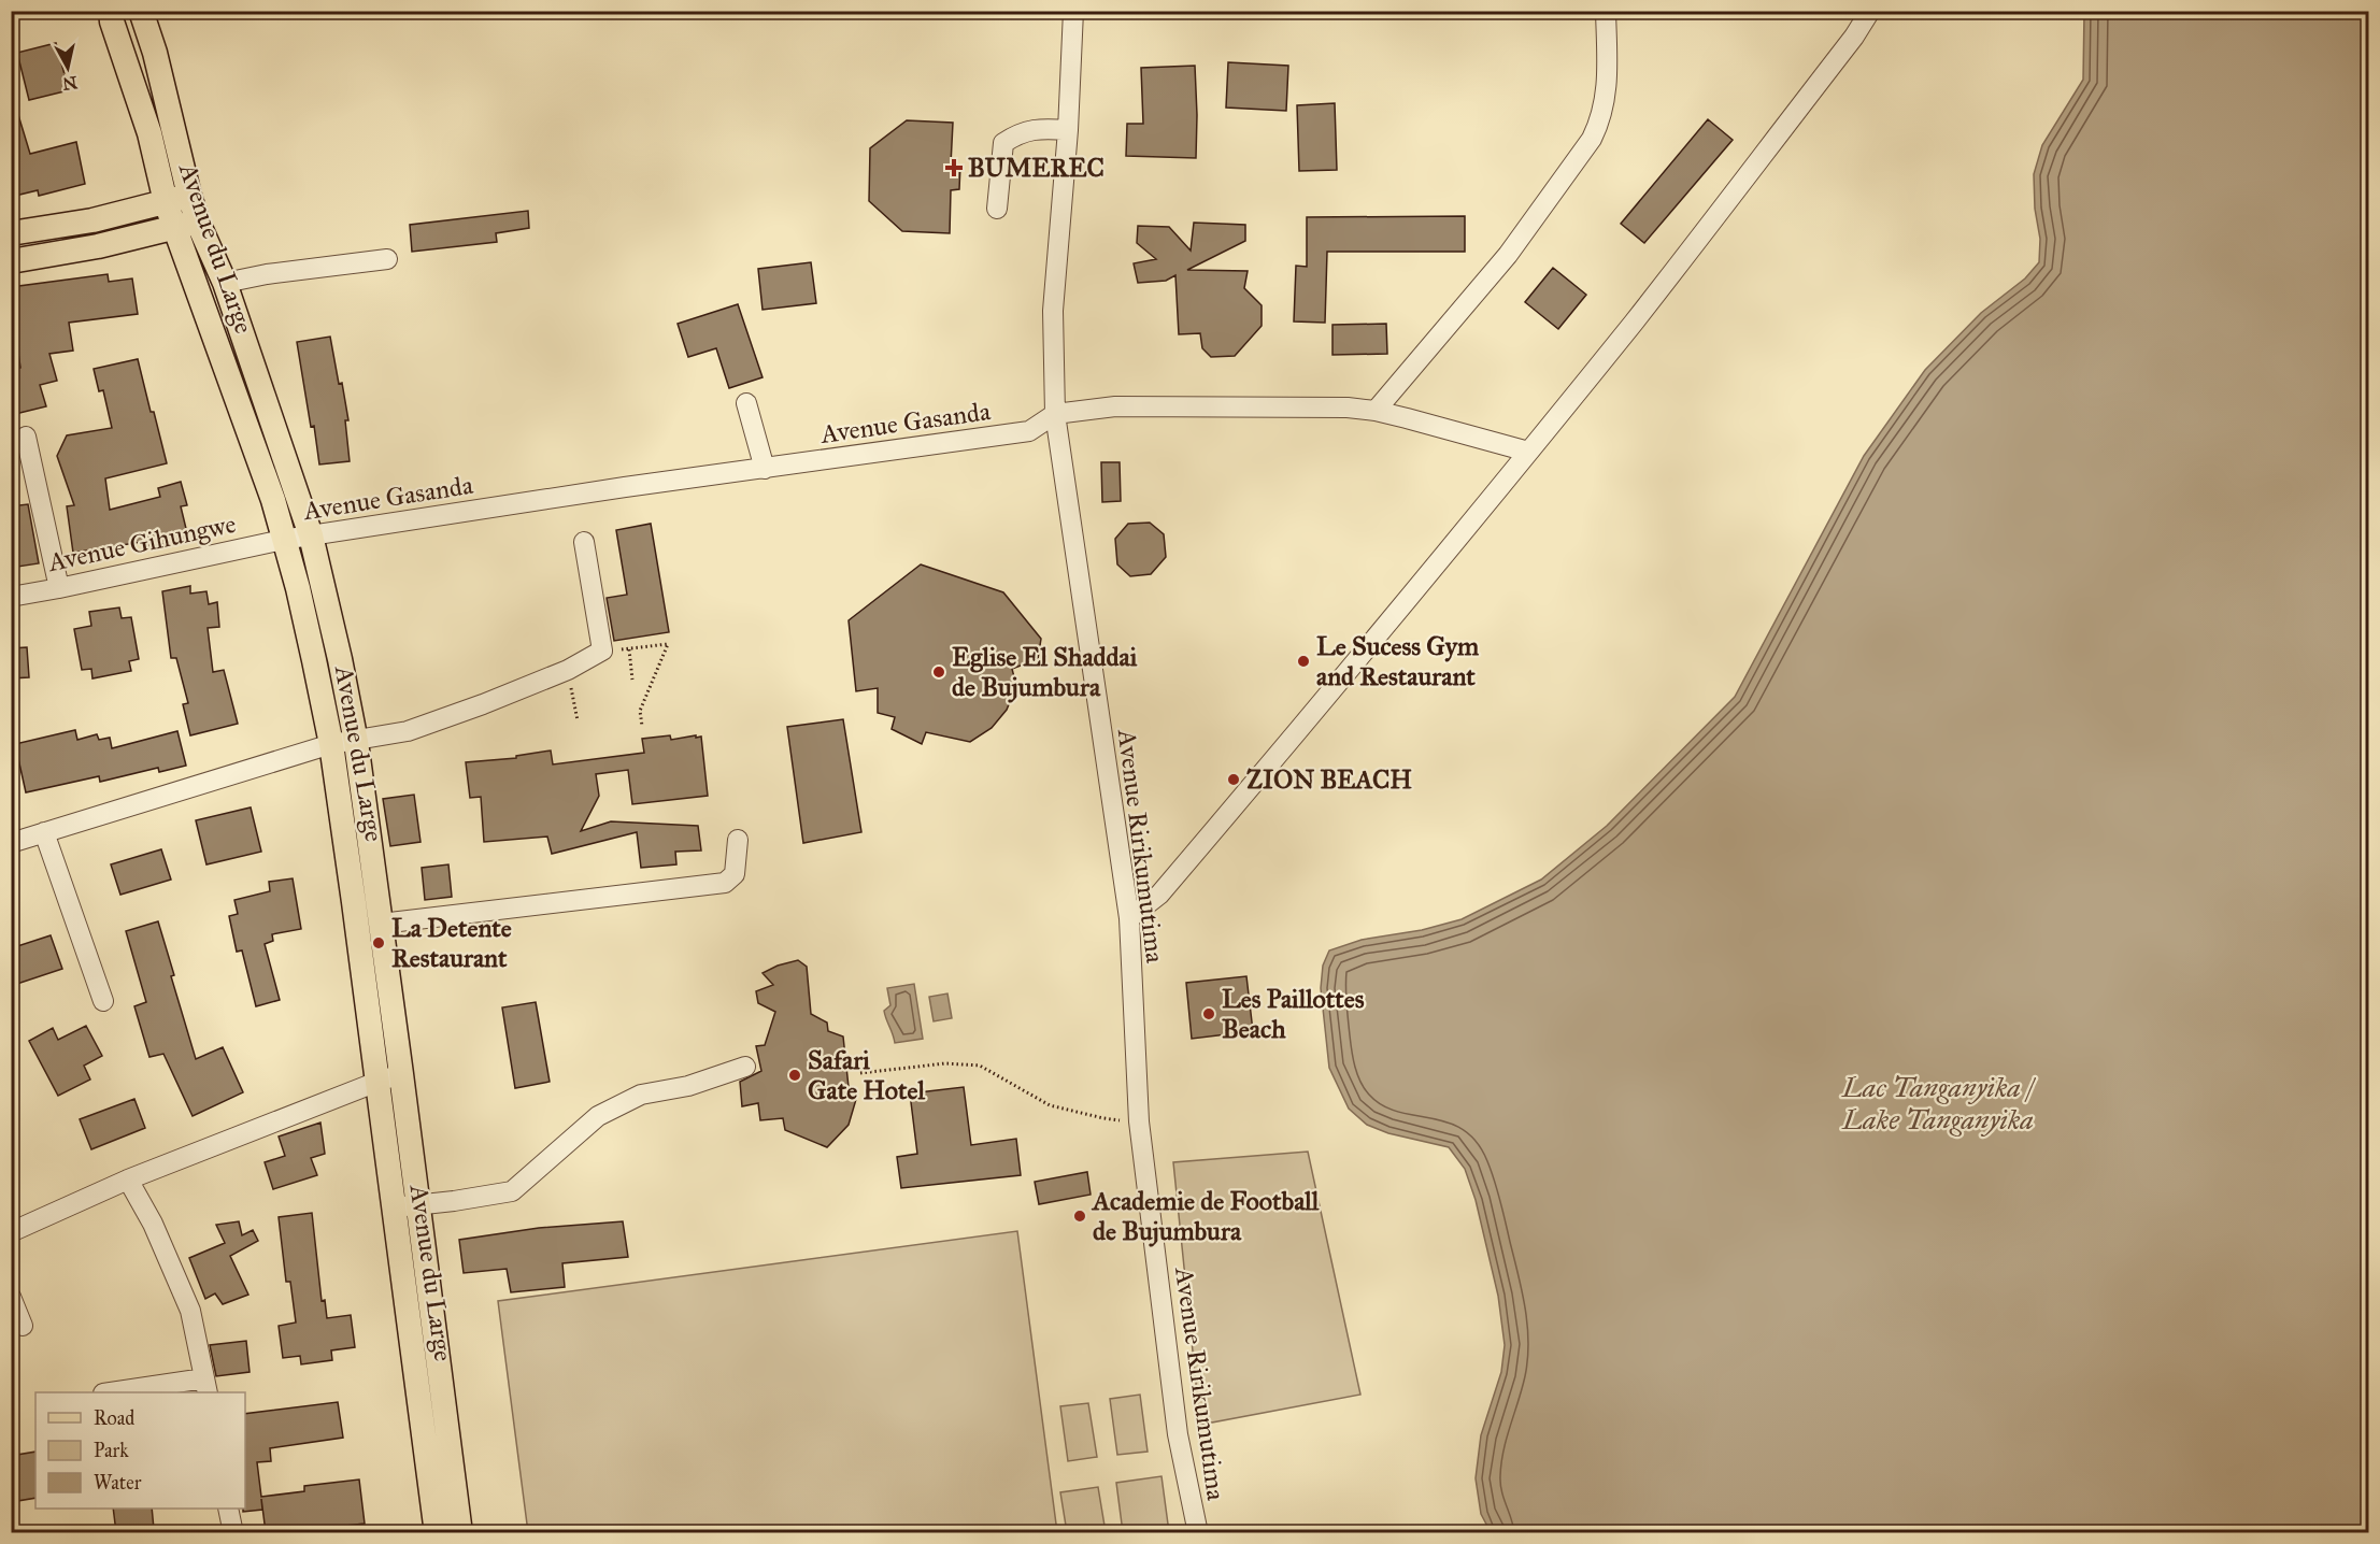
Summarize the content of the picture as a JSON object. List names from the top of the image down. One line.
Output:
{"streets":{"main road":["Avenue du Large"],"street":["Avenue Gasanda","Avenue Gihungwe","Avenue Ririkumutima"]},"crossings":[["Avenue du Large","Avenue Gasanda"],["Avenue du Large","Avenue Gihungwe"],["Avenue Gasanda","Avenue Gihungwe"],["Avenue Gasanda","Avenue Ririkumutima"]],"water":["Lac Tanganyika / Lake Tanganyika"],"places":{"health":["BUMEREC"],"other":["Le Sucess Gym and Restaurant","Eglise El Shaddai de Bujumbura","ZION BEACH","La Detente Restaurant","Les Paillottes Beach","Safari Gate Hotel","Academie de Football de Bujumbura"]},"legend":["Road","Park","Water"],"north":"bottom"}
